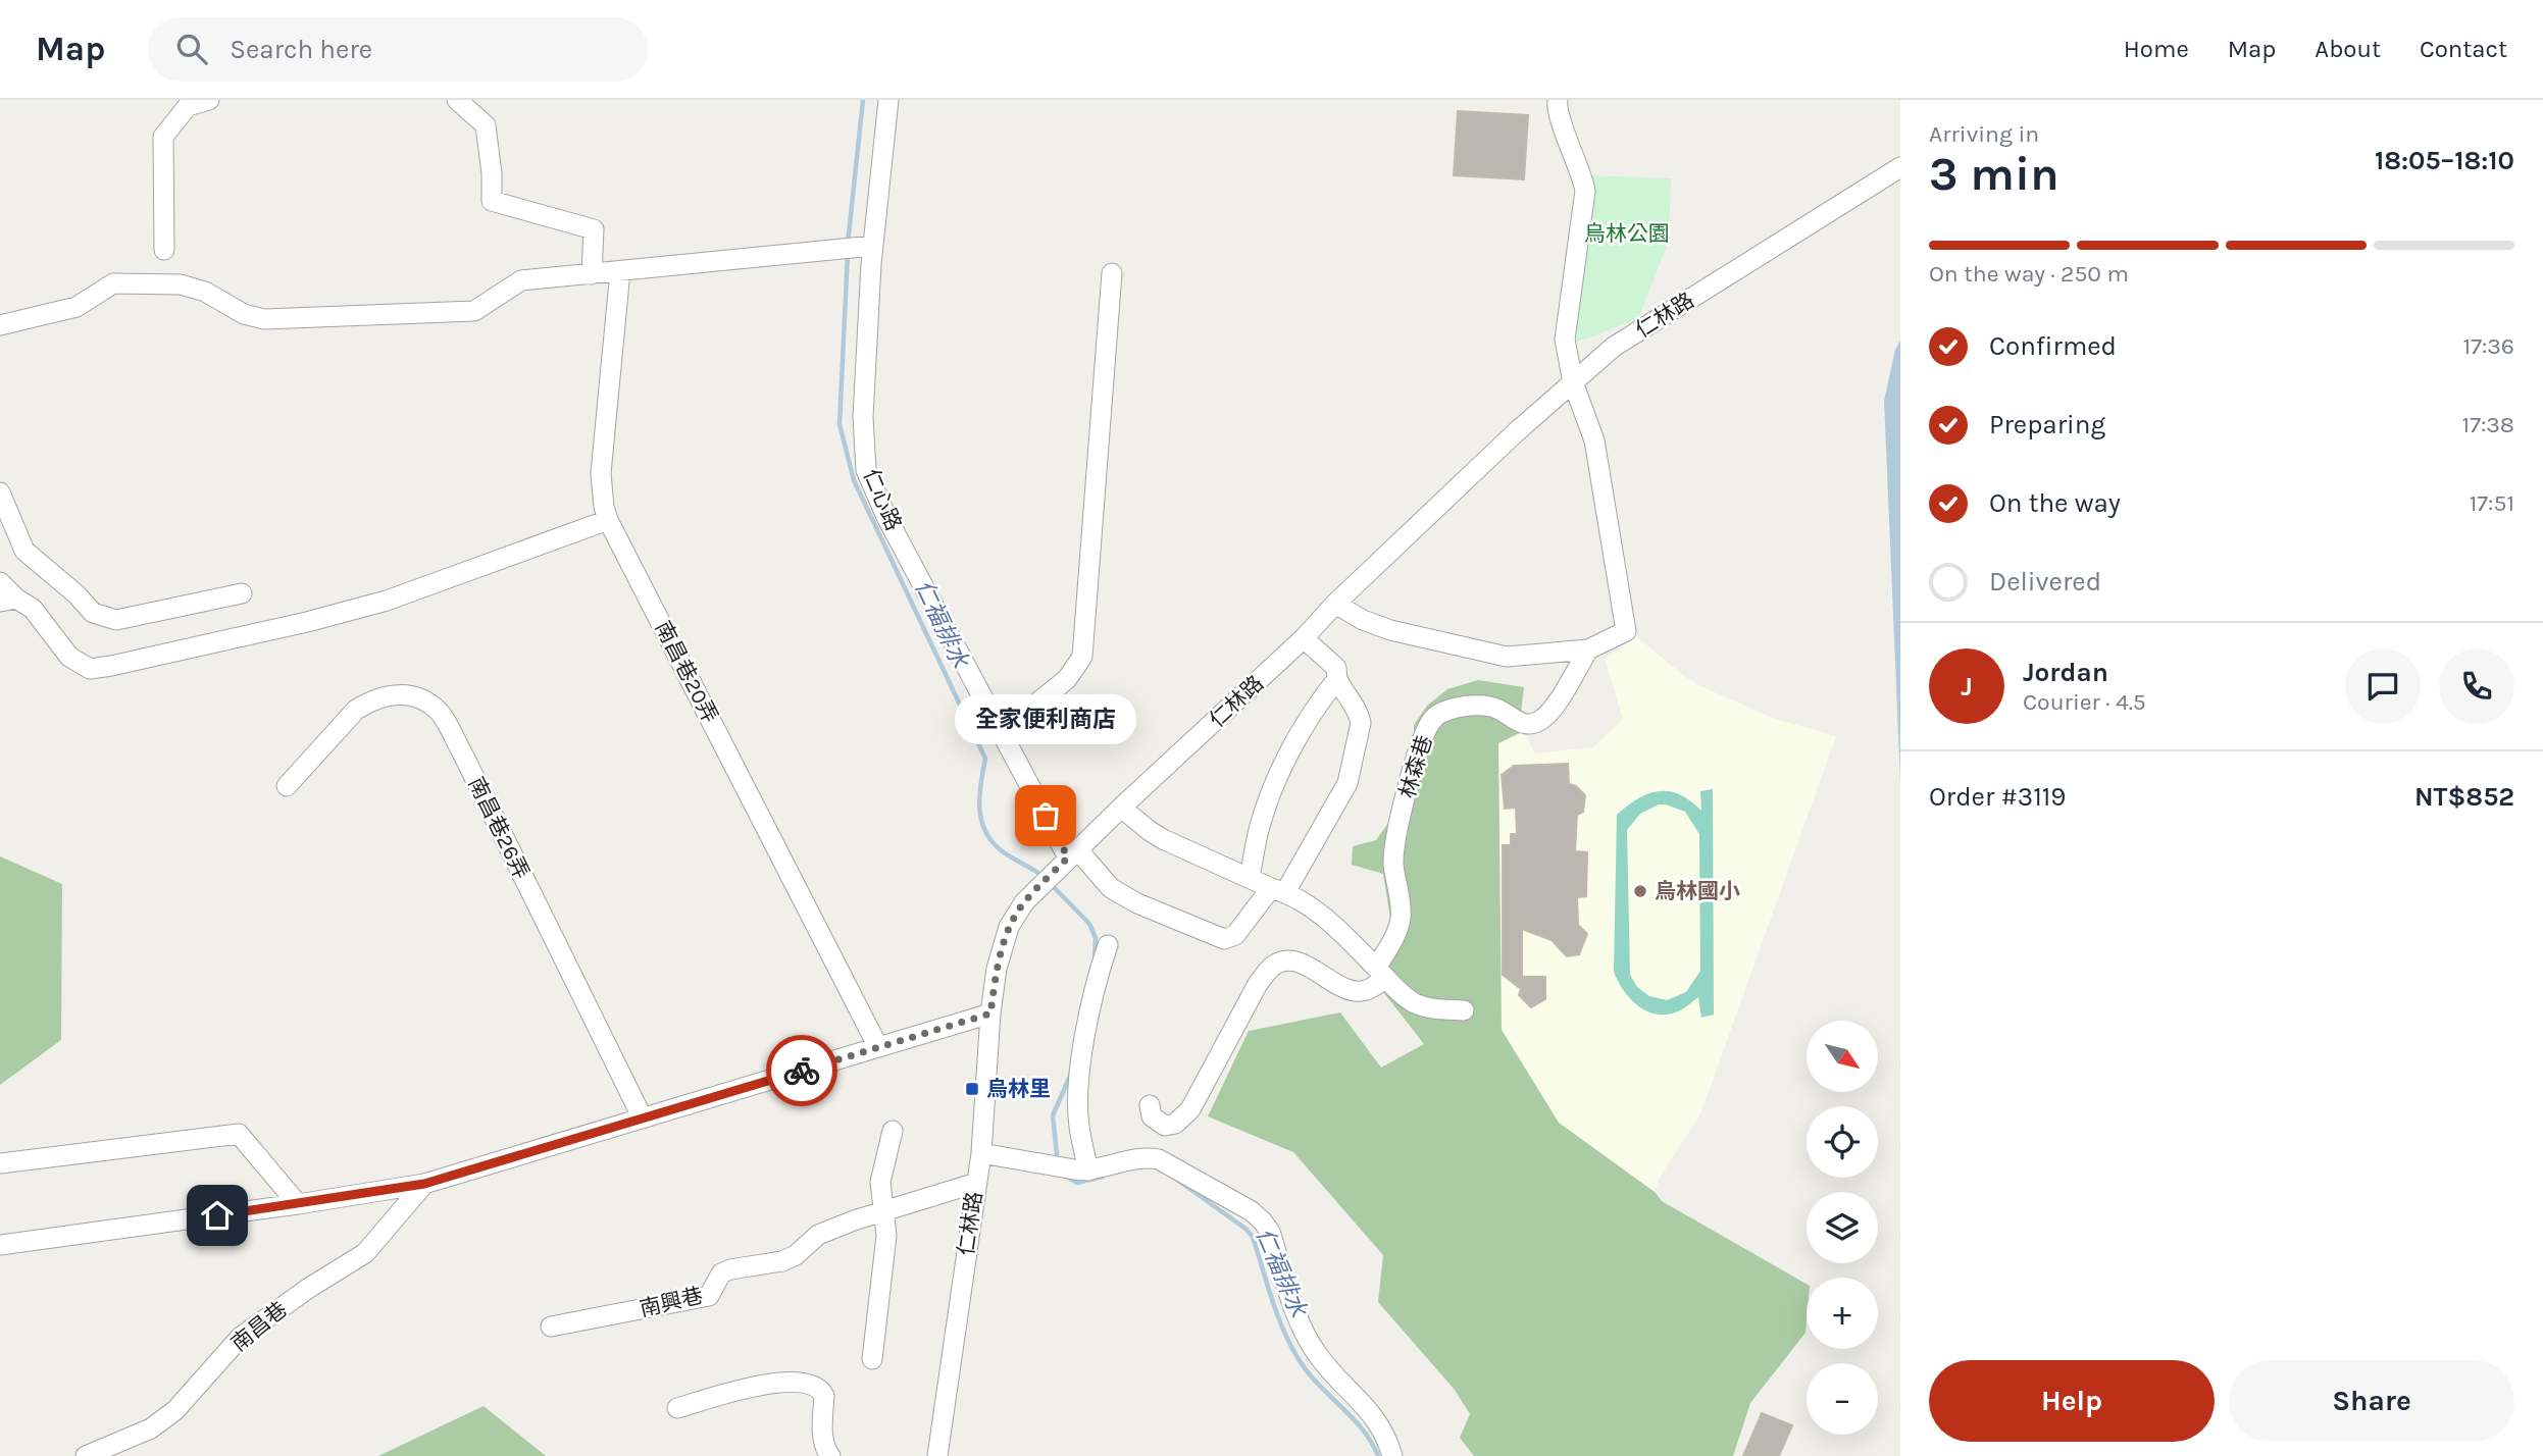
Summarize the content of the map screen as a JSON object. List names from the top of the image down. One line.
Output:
{"streets":{"street":["仁林路","仁心路","南昌巷20弄","林森巷","南昌巷26弄","南興巷","南昌巷"]},"crossings":[["仁林路","仁心路"],["仁林路","南興巷"]],"water":["仁福排水"],"parks":["烏林公園"],"places":{"other":["全家便利商店","烏林國小"],"transit":["烏林里"]},"north":"bottom right","page":{"header":"Map","search":"Search here","nav":["Home","Map","About","Contact"],"heading":["3 min","Arriving in","18:05–18:10"],"panel":["Jordan","Courier · 4.5","Order #3119","NT$852"],"bar":"On the way · 250 m","list":[["Confirmed","17:36"],["Preparing","17:38"],["On the way","17:51"],"Delivered"],"round":"J","bubble":"全家便利商店","map_buttons":["+","−"],"buttons":["Help","Share"]}}
